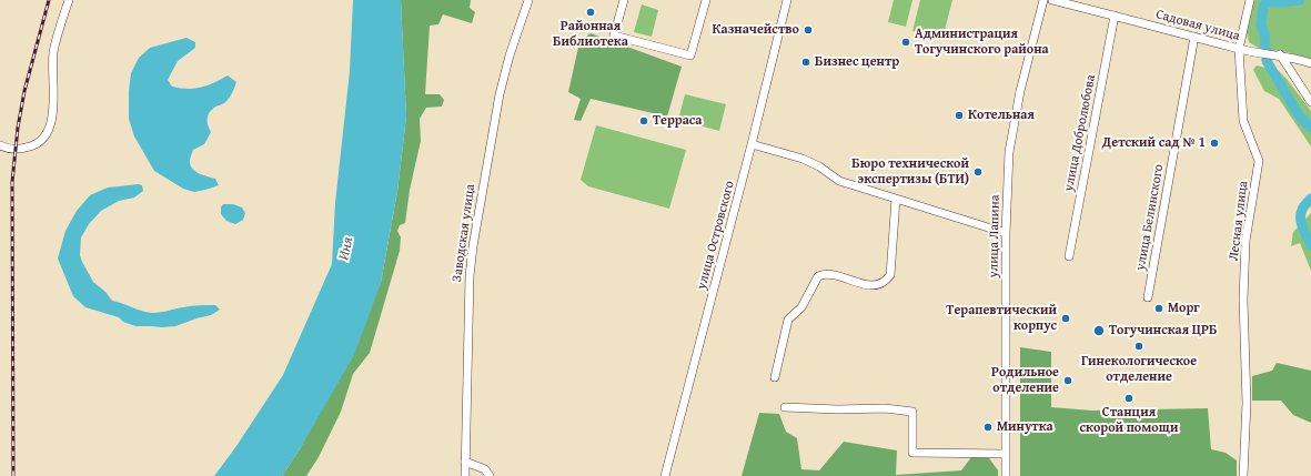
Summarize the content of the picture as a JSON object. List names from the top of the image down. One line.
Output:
{"streets":{"street":["Садовая улица","улица Добролюбова","улица Белинского","Лесная улица","Заводская улица","улица Островского","улица Лапина"]},"crossings":[["Садовая улица","улица Добролюбова"],["Садовая улица","улица Белинского"],["Садовая улица","Лесная улица"]],"water":["Иня"],"places":["Районная Библиотека","Казначейство","Администрация Тогучинского района","Бизнес центр","Котельная","Терраса","Детский сад № 1","Бюро технической экспертизы (БТИ)","Морг","Терапевтический корпус","Тогучинская ЦРБ","Гинекологическое отделение","Родильное отделение","Станция скорой помощи","Минутка"]}
